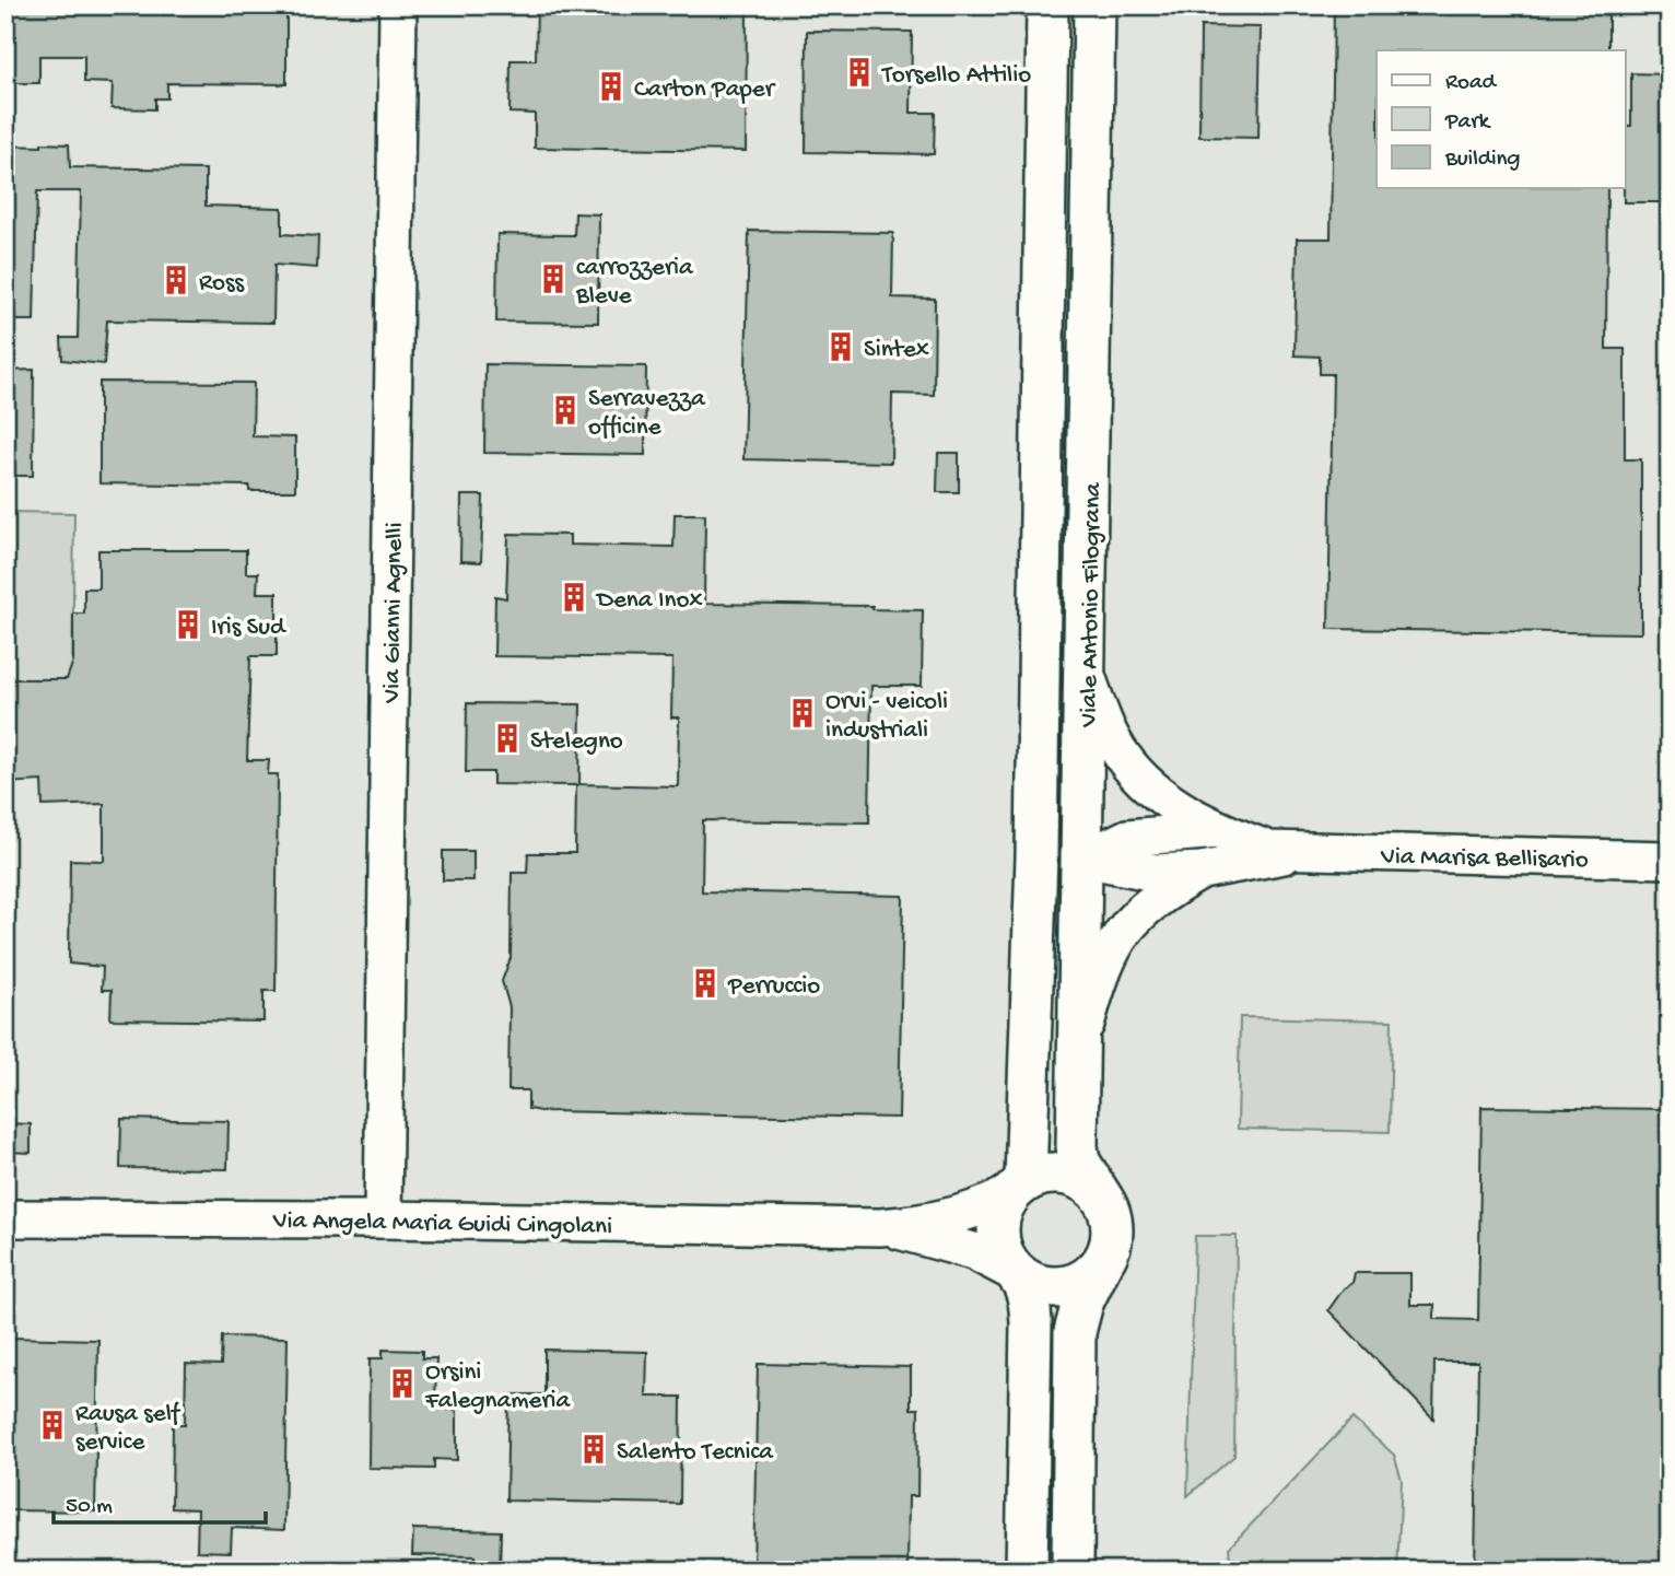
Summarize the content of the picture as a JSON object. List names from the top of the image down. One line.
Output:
{"streets":{"main road":["Viale Antonio Filograna"],"street":["Via Gianni Agnelli","Via Marisa Bellisario","Via Angela Maria Guidi Cingolani"]},"crossings":[["Viale Antonio Filograna","Via Marisa Bellisario"],["Via Gianni Agnelli","Via Angela Maria Guidi Cingolani"]],"places":{"building":["Torsello Attilio","Carton Paper","carrozzeria Bleve","Ross","Sintex","Serravezza officine","Dena Inox","Iris Sud","Orvi - veicoli industriali","Stelegno","Perruccio","Orsini Falegnameria","Rausa self service","Salento Tecnica"]},"legend":["Road","Park","Building"],"scale_bar":"50 m"}
